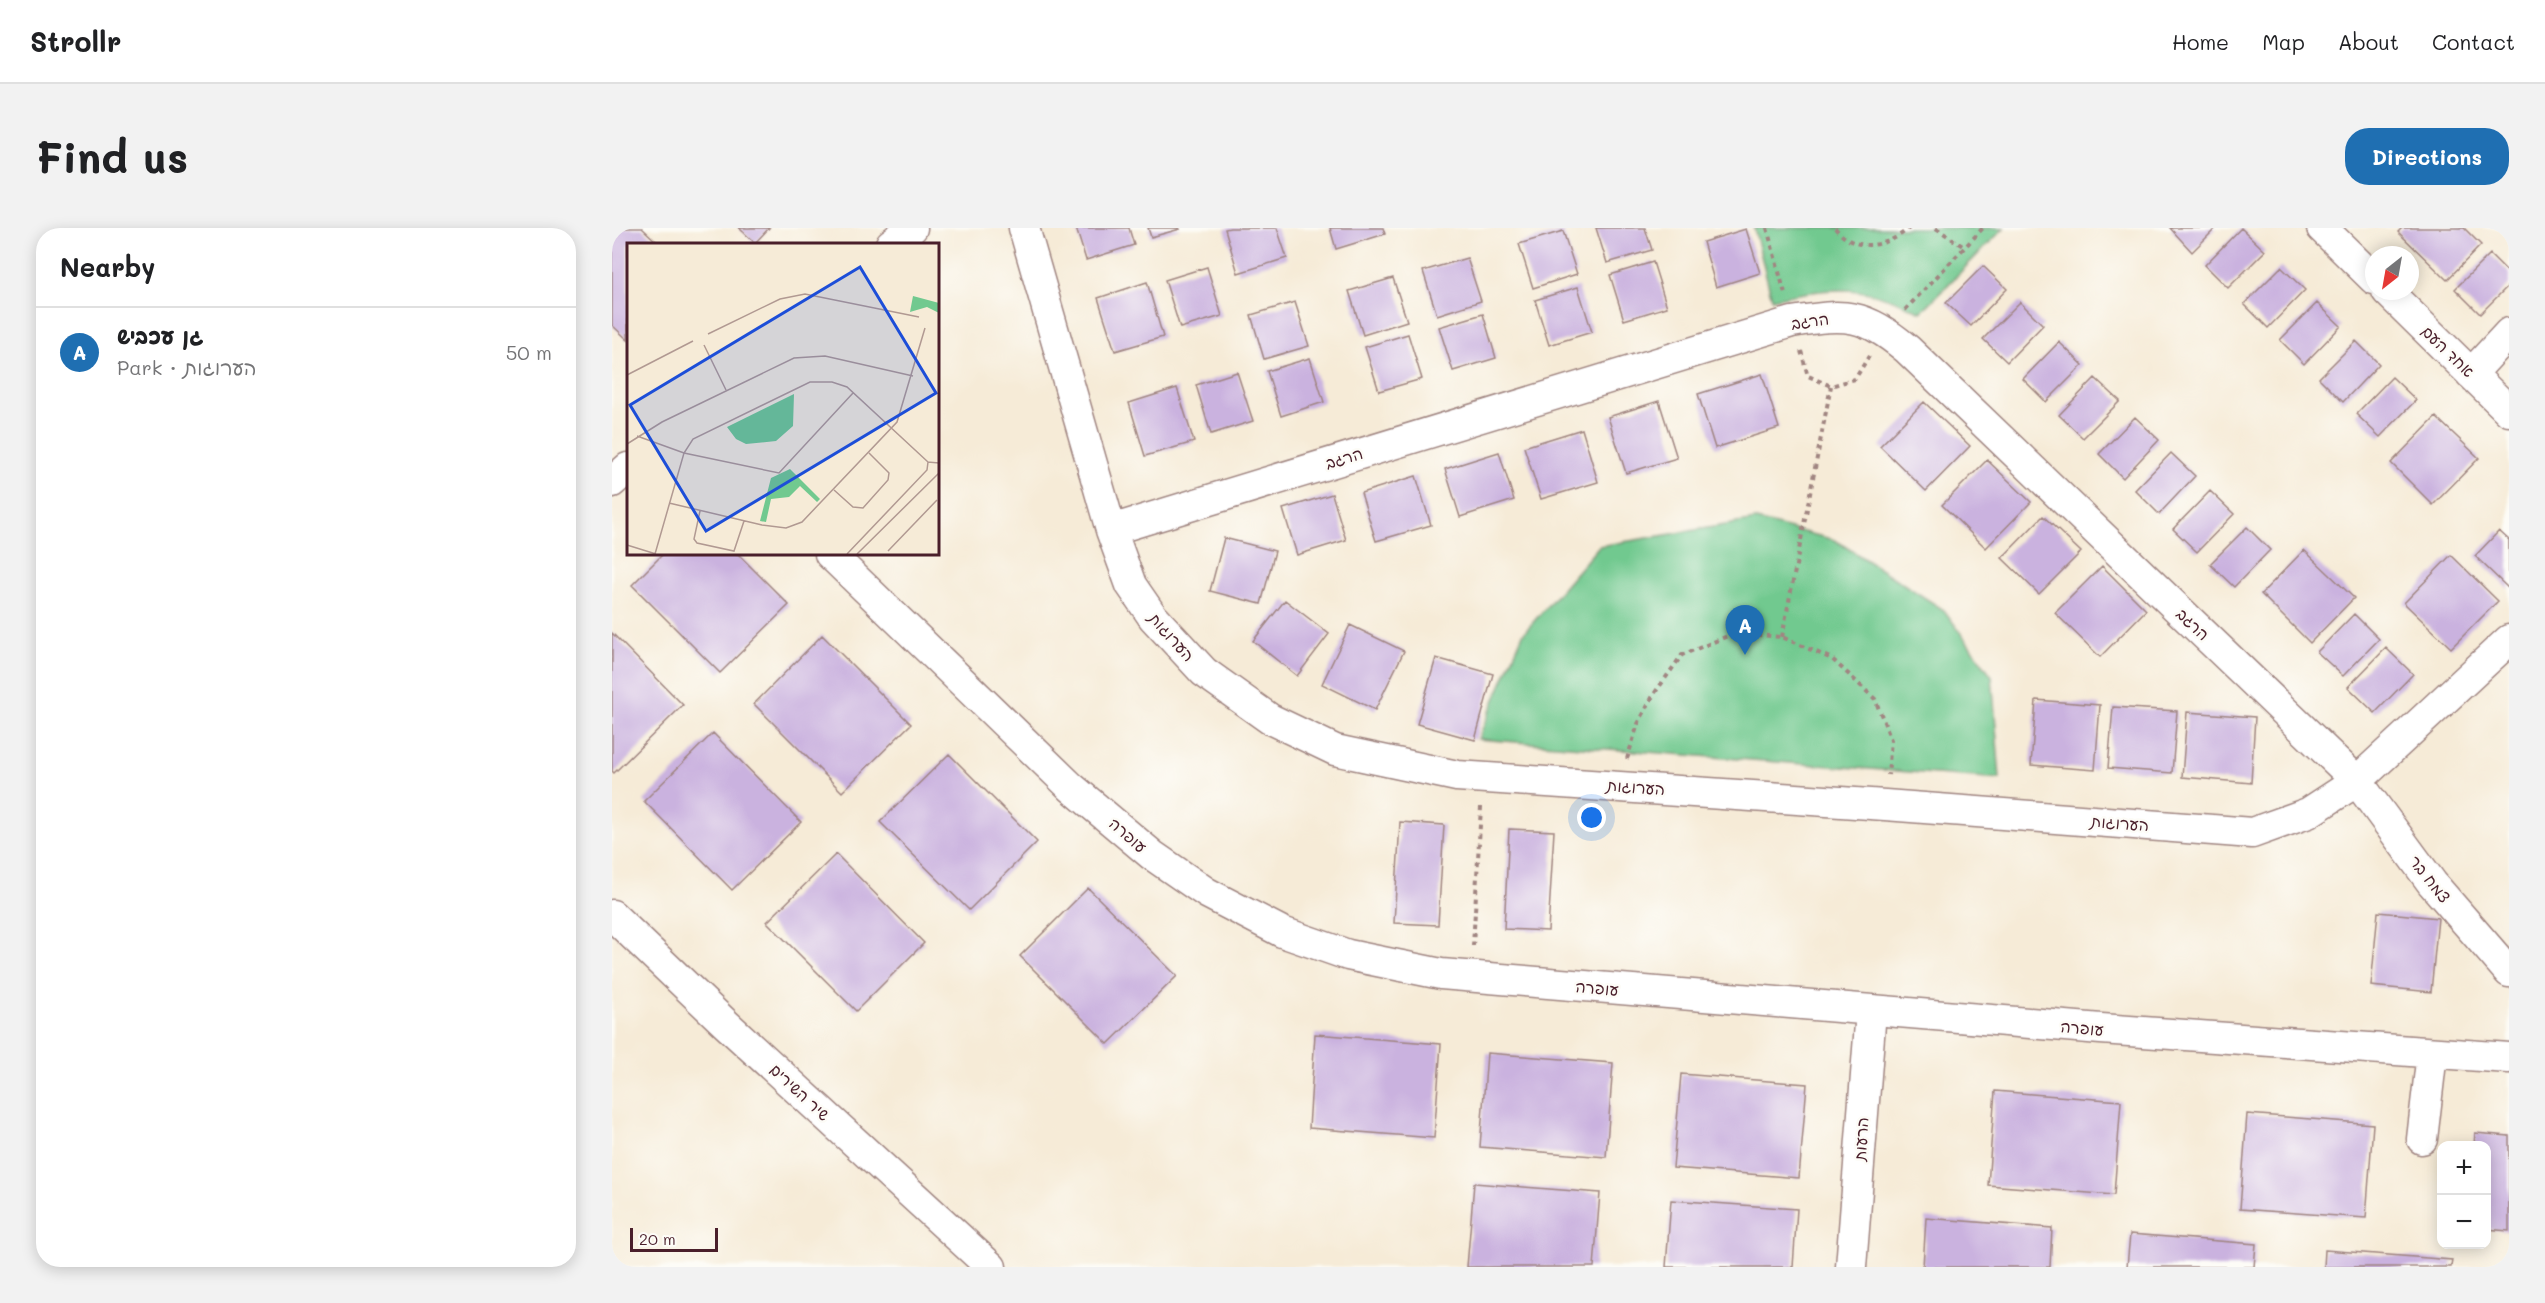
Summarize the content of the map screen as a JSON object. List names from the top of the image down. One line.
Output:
{"streets":{"street":["הרגב","אחד העם","הערוגות","עופרה","צמח בר","שיר השירים","הרעות"]},"crossings":[["הרגב","הערוגות"],["הרגב","צמח בר"],["הערוגות","צמח בר"],["עופרה","הרעות"]],"scale_bar":"20 m","north":"bottom left","page":{"header":"Strollr","nav":["Home","Map","About","Contact"],"buttons":"Directions","title":"Find us","heading":"Nearby","list":[{"mark":"A","name":"גן עכביש","note":"Park · הערוגות","value":"50 m"}],"pins":"A","map_buttons":["+","−"],"scale":"20 m"}}
